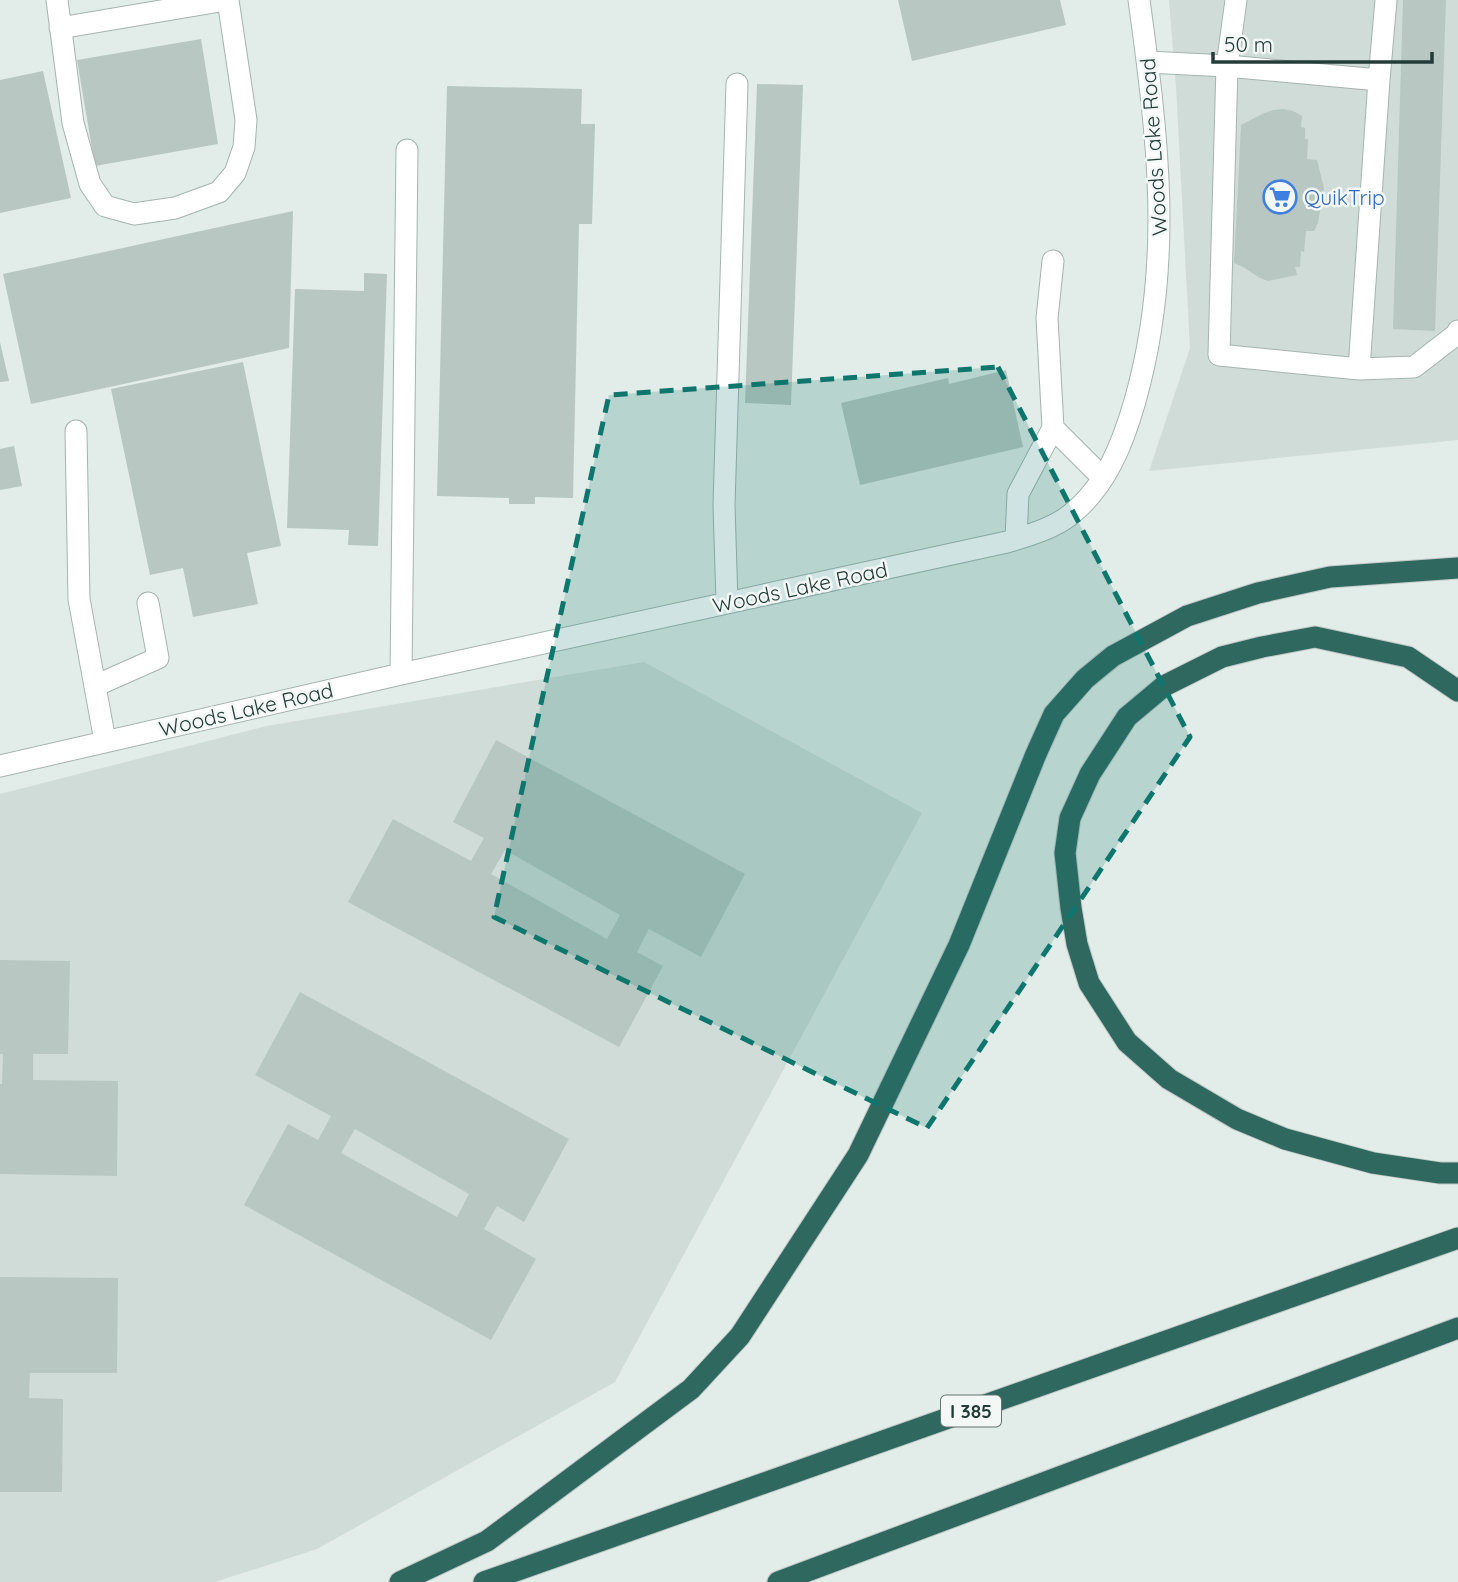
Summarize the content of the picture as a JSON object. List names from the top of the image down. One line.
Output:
{"streets":{"highway":["I 385"],"street":["Woods Lake Road"]},"places":{"supermarket":["QuikTrip"]},"scale_bar":"50 m"}
